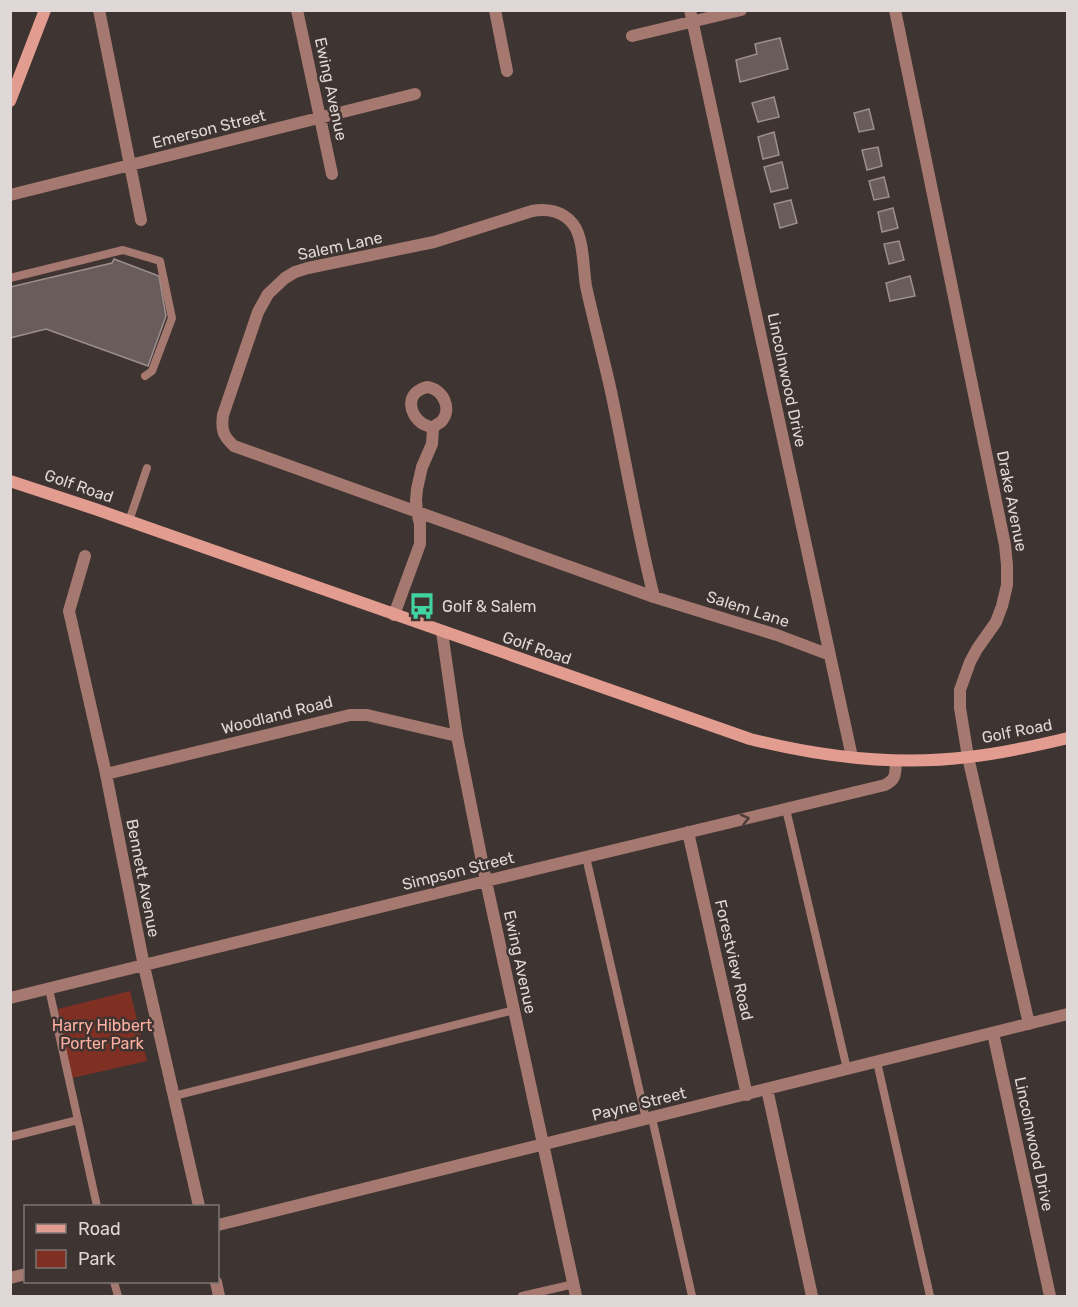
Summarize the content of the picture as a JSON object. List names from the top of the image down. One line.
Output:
{"streets":{"main road":["Golf Road"],"street":["Ewing Avenue","Emerson Street","Salem Lane","Lincolnwood Drive","Drake Avenue","Woodland Road","Simpson Street","Bennett Avenue","Forestview Road","Payne Street"]},"crossings":[["Ewing Avenue","Emerson Street"],["Ewing Avenue","Golf Road"],["Ewing Avenue","Woodland Road"],["Ewing Avenue","Simpson Street"],["Ewing Avenue","Payne Street"],["Salem Lane","Lincolnwood Drive"],["Lincolnwood Drive","Golf Road"],["Lincolnwood Drive","Payne Street"],["Golf Road","Drake Avenue"],["Golf Road","Simpson Street"],["Drake Avenue","Payne Street"],["Woodland Road","Bennett Avenue"],["Simpson Street","Bennett Avenue"],["Simpson Street","Forestview Road"],["Forestview Road","Payne Street"]],"parks":["Harry Hibbert Porter Park"],"places":{"bus stop":["Golf & Salem"]},"legend":["Road","Park"]}
